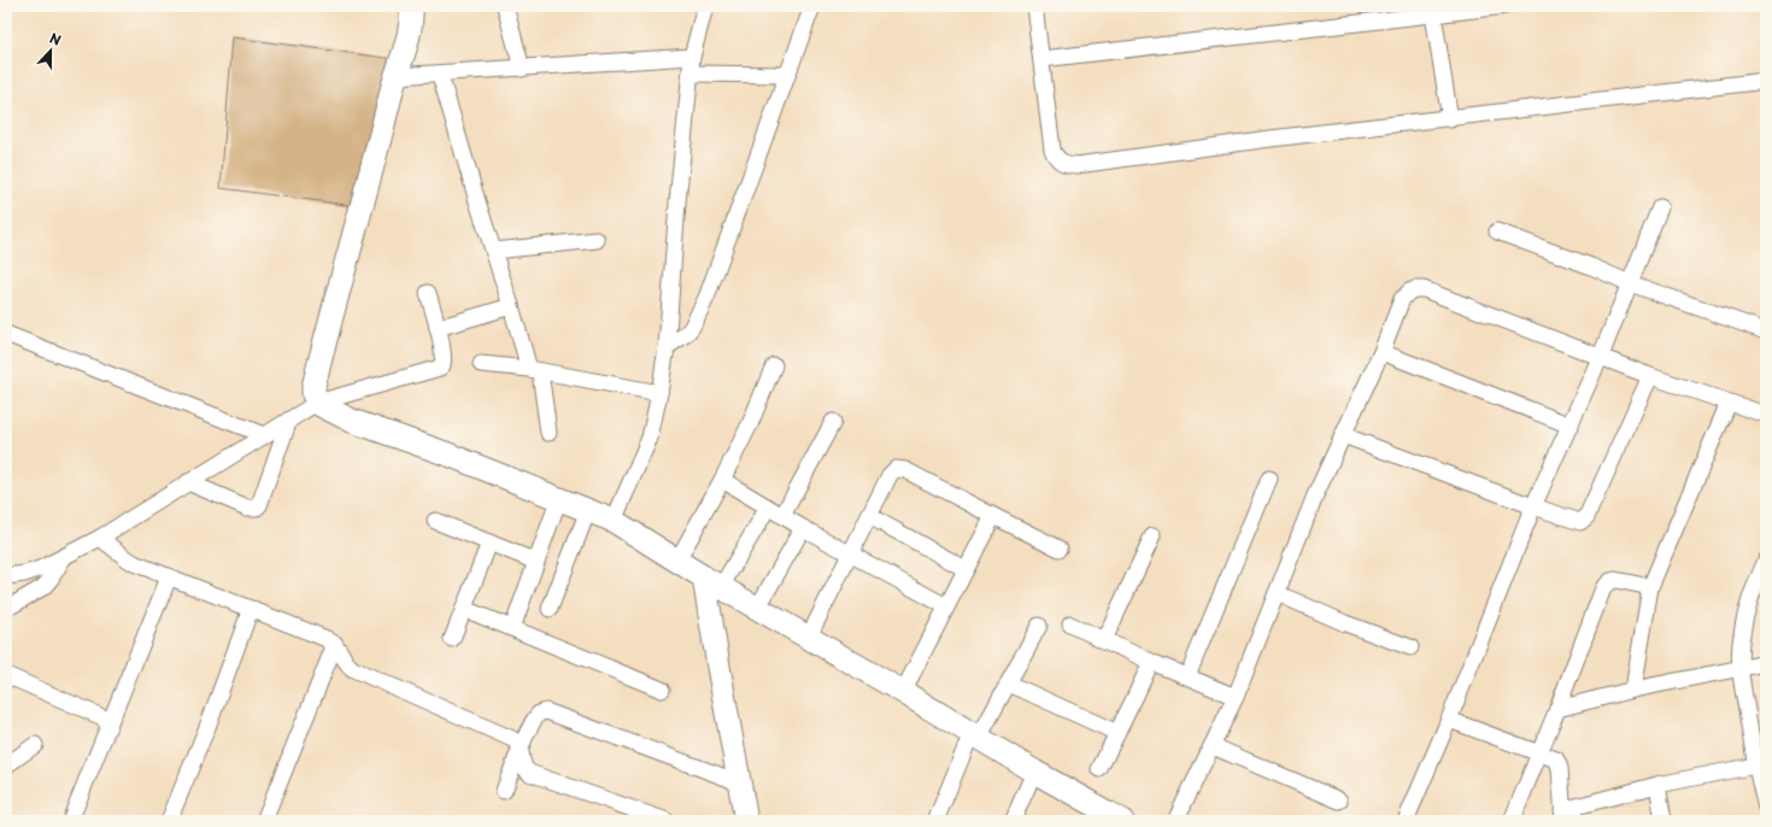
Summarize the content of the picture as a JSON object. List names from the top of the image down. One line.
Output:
{"north":"top"}
